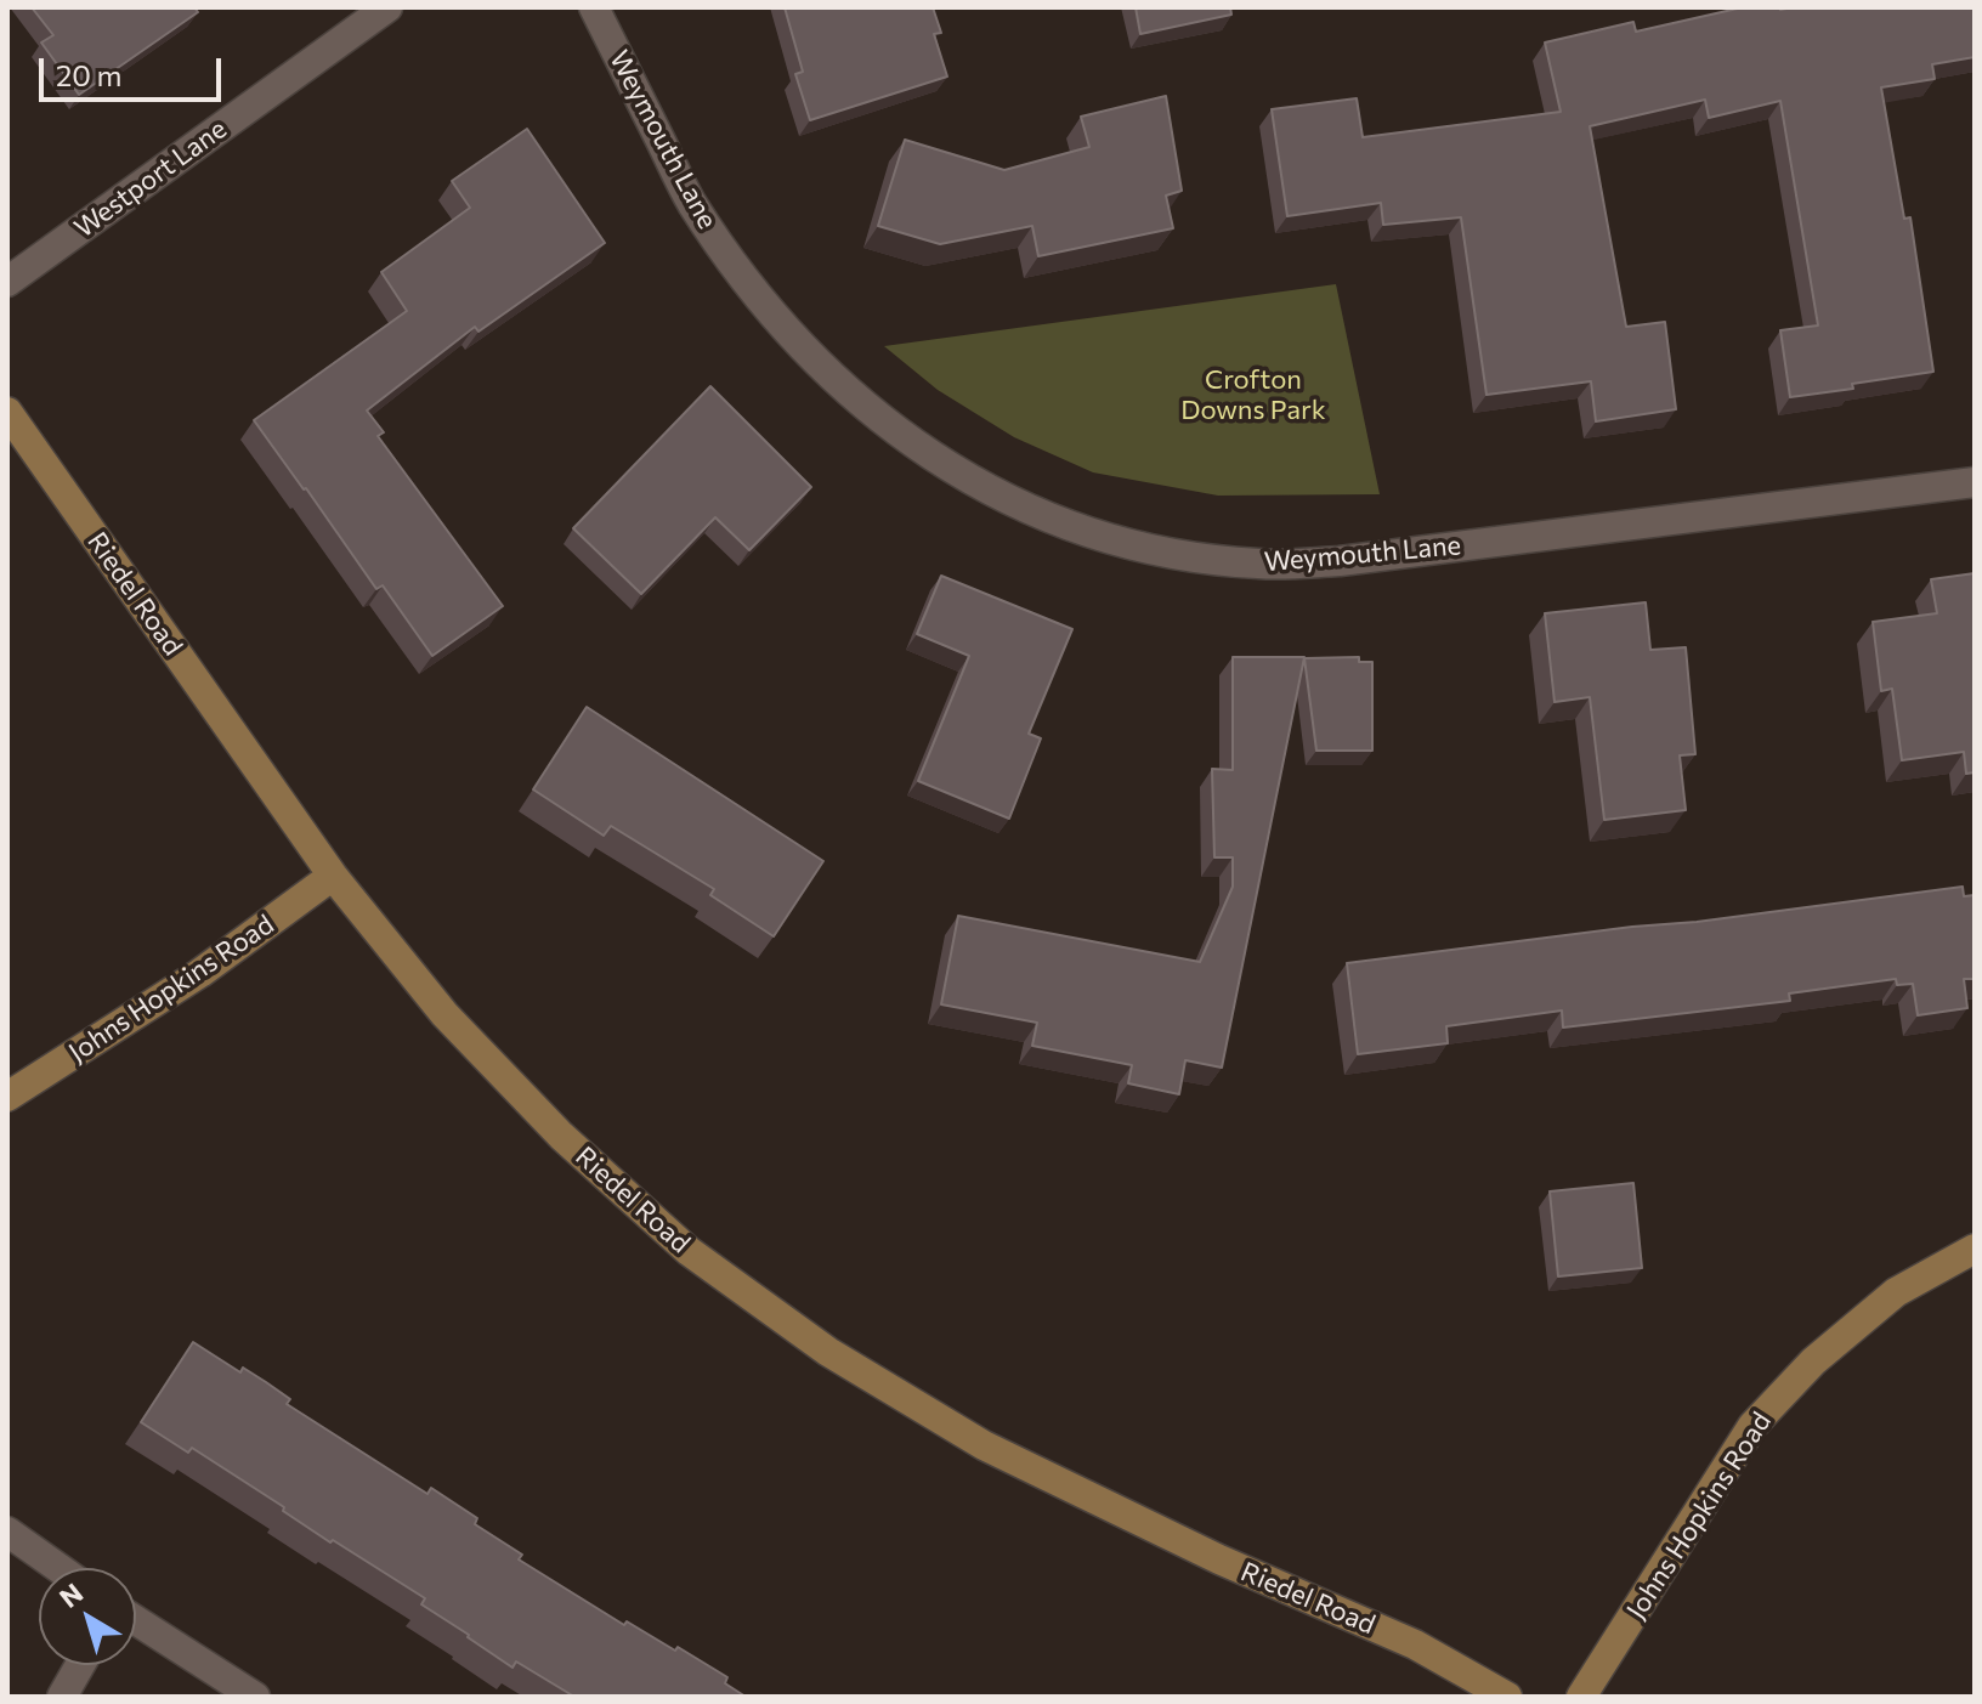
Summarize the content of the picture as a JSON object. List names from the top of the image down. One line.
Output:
{"streets":{"street":["Weymouth Lane","Westport Lane","Riedel Road","Johns Hopkins Road"]},"crossings":[["Riedel Road","Johns Hopkins Road"]],"parks":["Crofton Downs Park"],"scale_bar":"20 m","north":"top left"}
